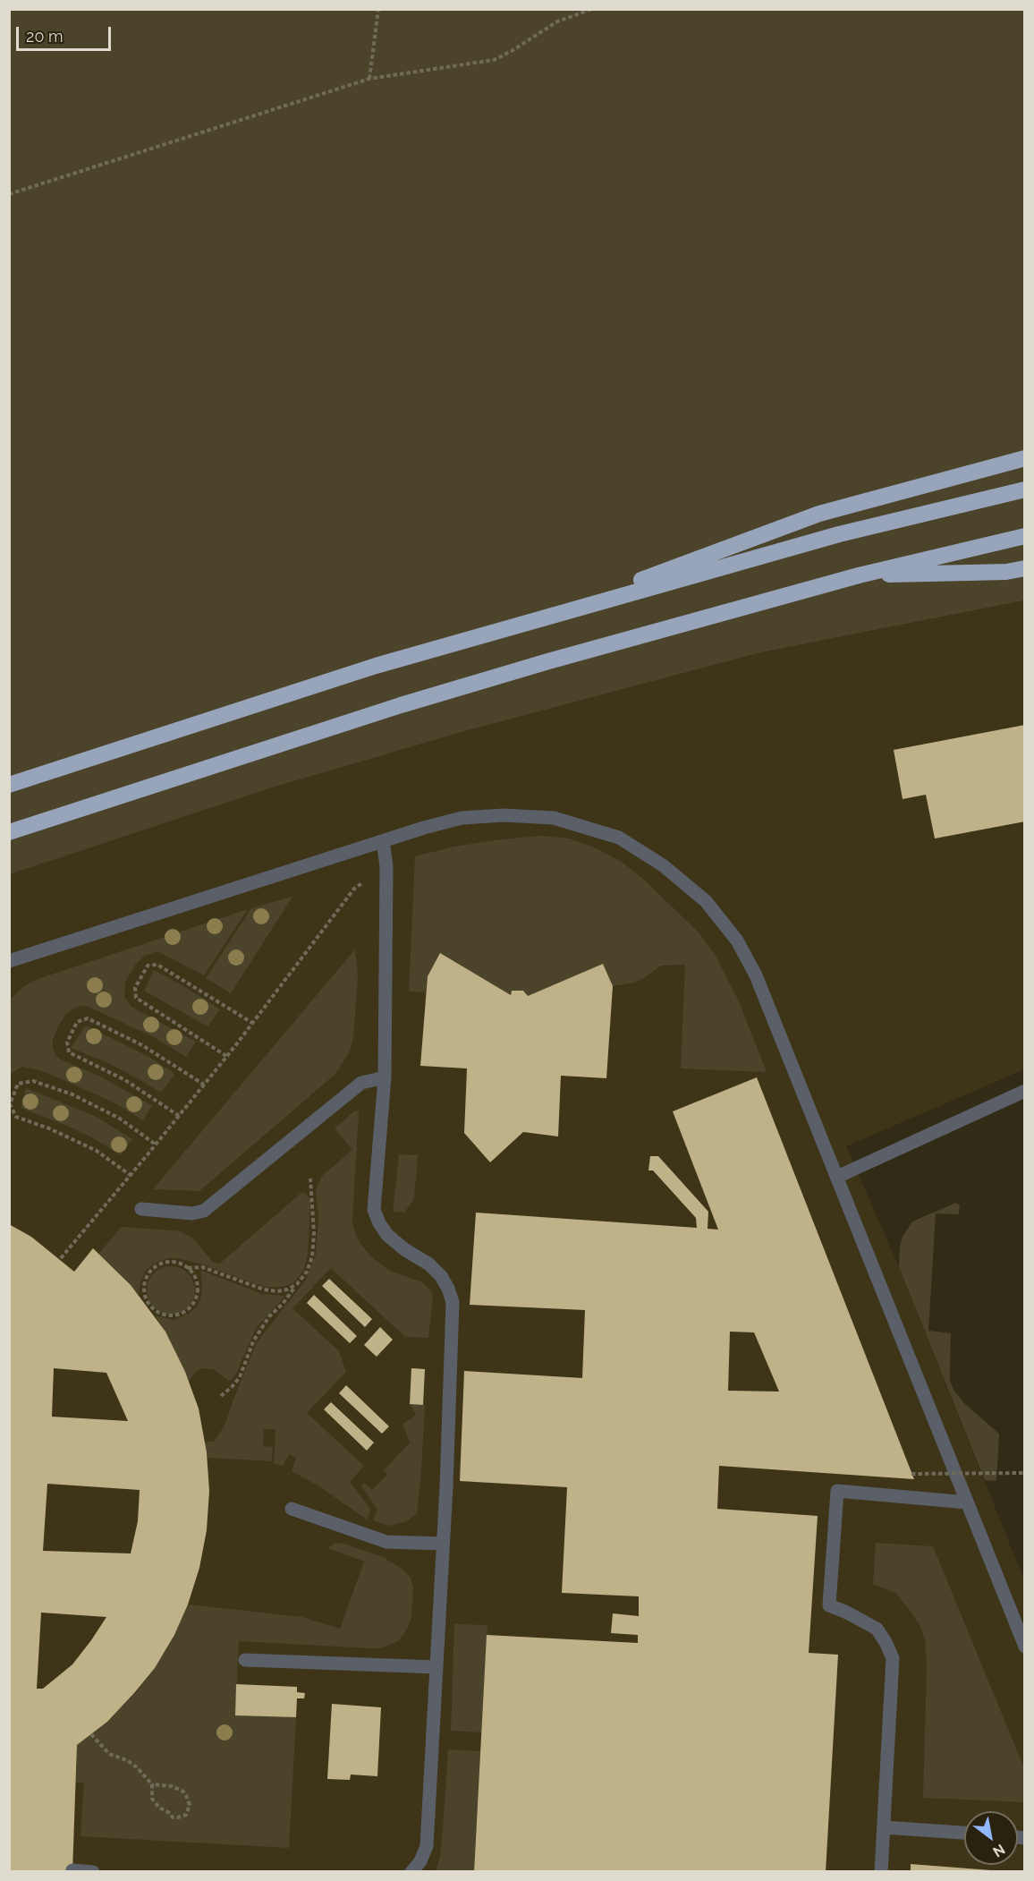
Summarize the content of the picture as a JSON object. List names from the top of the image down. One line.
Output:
{"scale_bar":"20 m","north":"bottom right"}
